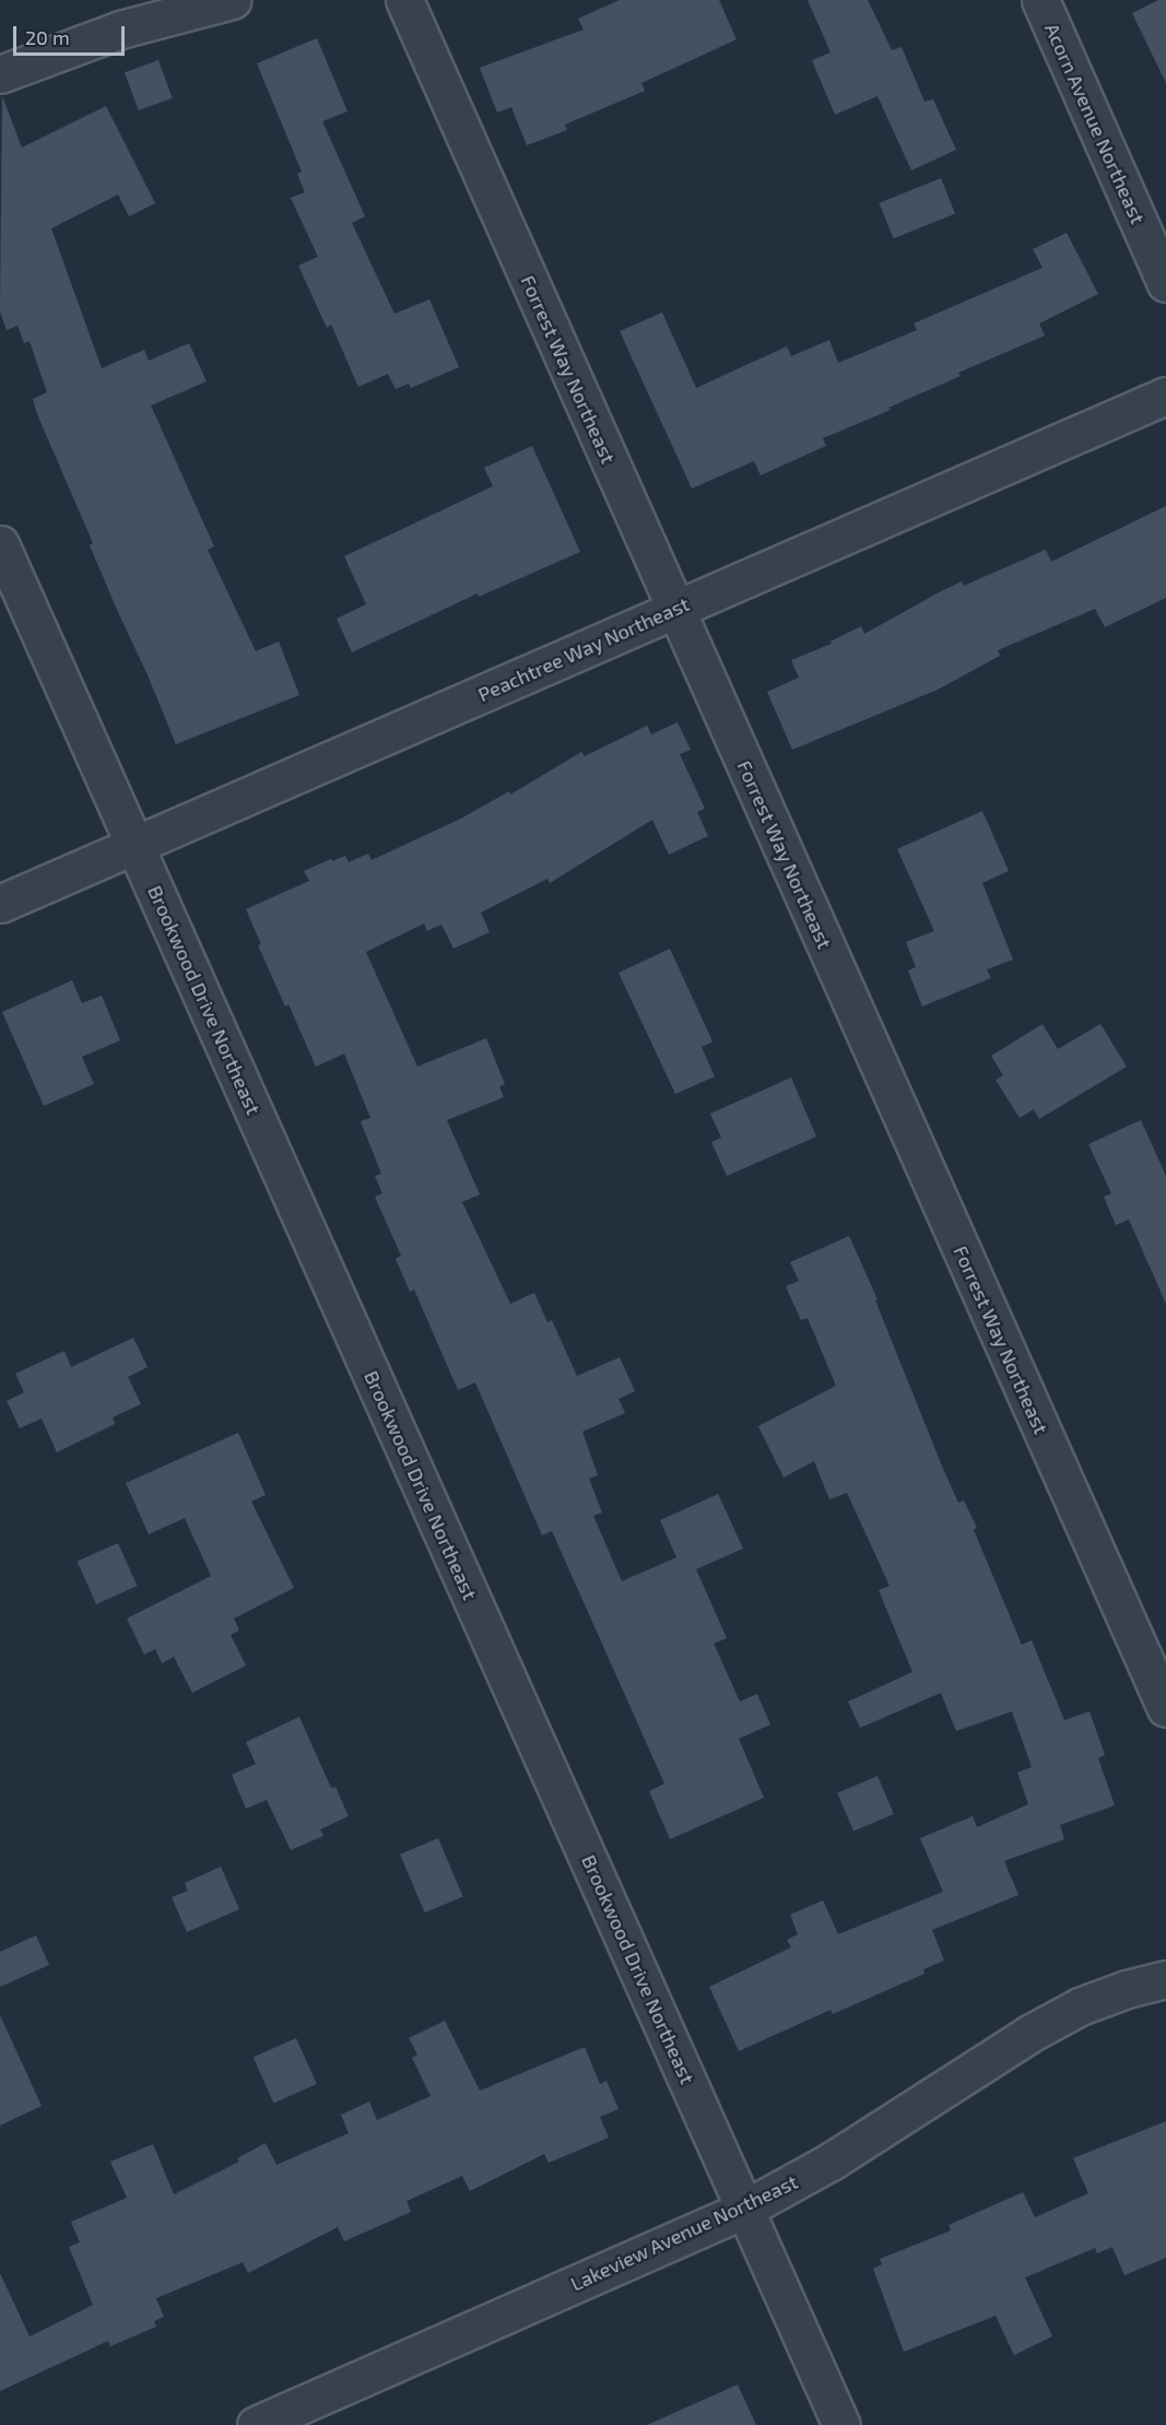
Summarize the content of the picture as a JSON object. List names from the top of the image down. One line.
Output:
{"streets":{"street":["Acorn Avenue Northeast","Forrest Way Northeast","Peachtree Way Northeast","Brookwood Drive Northeast","Lakeview Avenue Northeast"]},"crossings":[["Forrest Way Northeast","Peachtree Way Northeast"],["Peachtree Way Northeast","Brookwood Drive Northeast"],["Brookwood Drive Northeast","Lakeview Avenue Northeast"]],"scale_bar":"20 m"}
